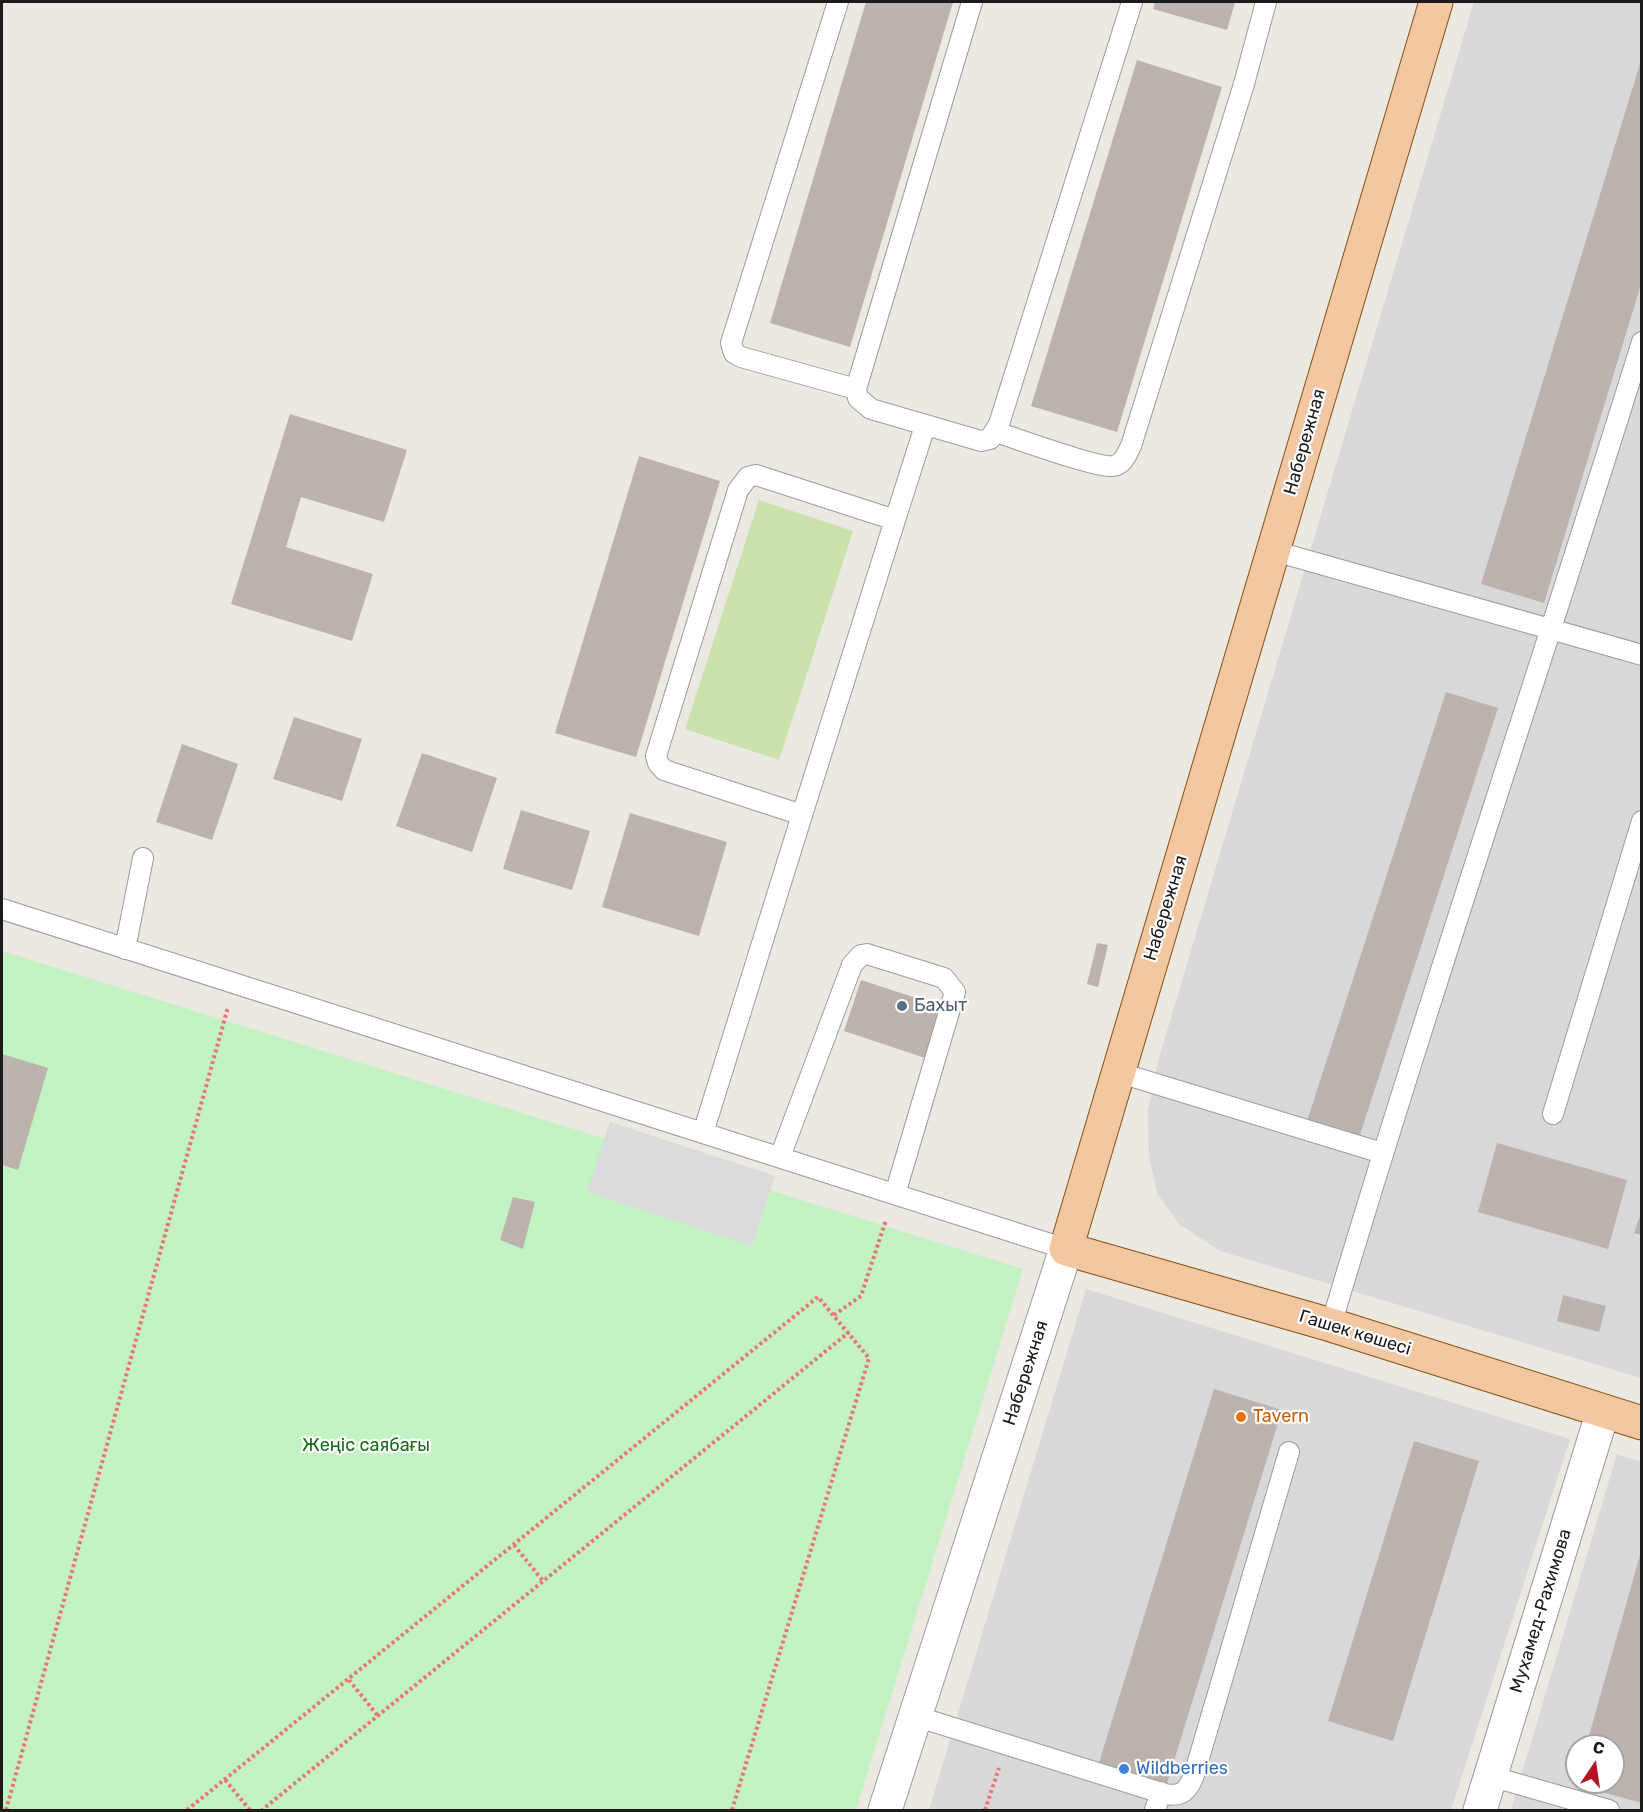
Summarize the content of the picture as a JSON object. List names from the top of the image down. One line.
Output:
{"streets":{"main road":["Набережная","Гашек көшесі"],"street":["Мухамед-Рахимова"]},"crossings":[["Набережная","Гашек көшесі"],["Гашек көшесі","Мухамед-Рахимова"]],"parks":["Жеңіс саябағы"],"places":["Бахыт","Tavern","Wildberries"],"north":"top"}
